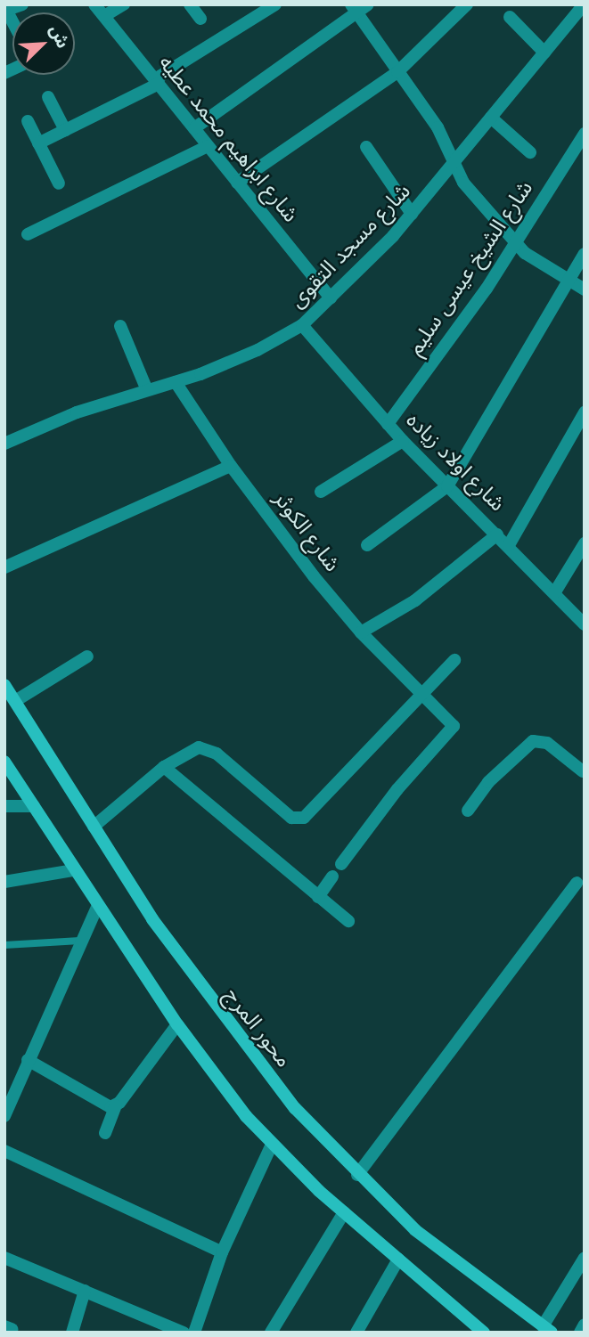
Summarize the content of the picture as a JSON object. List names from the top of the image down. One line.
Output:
{"streets":{"main road":["محور المرج"],"street":["شارع ابراهيم محمد عطيه","شارع مسجد التقوى","شارع الشيخ عيسى سليم","شارع اولاد زياده","شارع الكوثر"]},"crossings":[["شارع ابراهيم محمد عطيه","شارع مسجد التقوى"],["شارع مسجد التقوى","شارع اولاد زياده"],["شارع مسجد التقوى","شارع الكوثر"],["شارع الشيخ عيسى سليم","شارع اولاد زياده"]],"north":"top right"}
